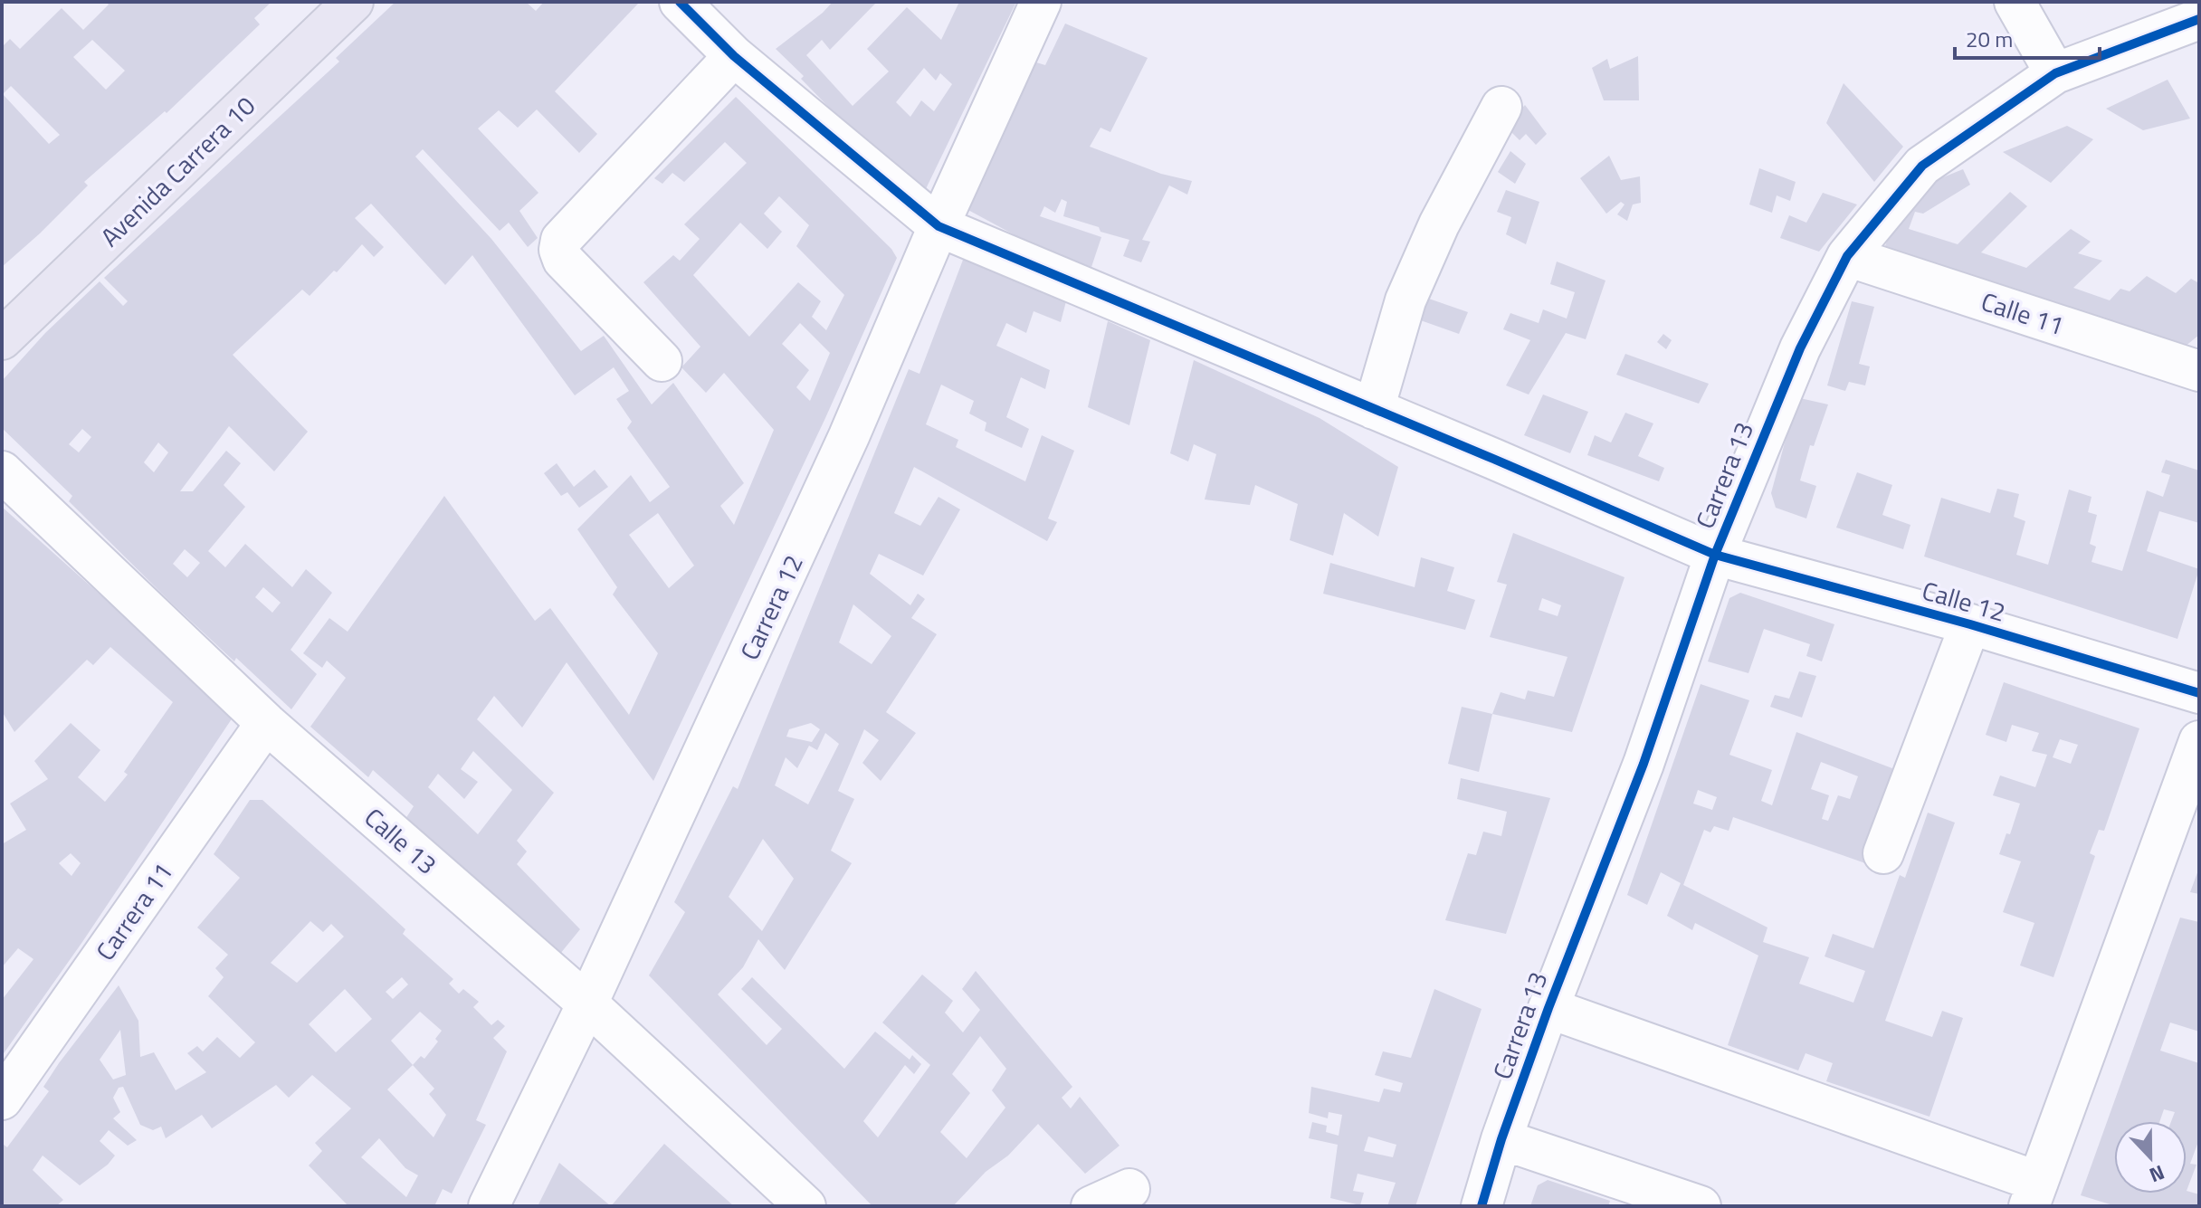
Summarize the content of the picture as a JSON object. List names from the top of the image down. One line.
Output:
{"streets":{"main road":["Avenida Carrera 10"],"street":["Calle 11","Carrera 13","Calle 12","Carrera 12","Calle 13","Carrera 11"]},"crossings":[["Calle 11","Carrera 13"],["Carrera 13","Calle 12"],["Calle 12","Carrera 12"],["Carrera 12","Calle 13"],["Calle 13","Carrera 11"]],"scale_bar":"20 m","north":"bottom"}
